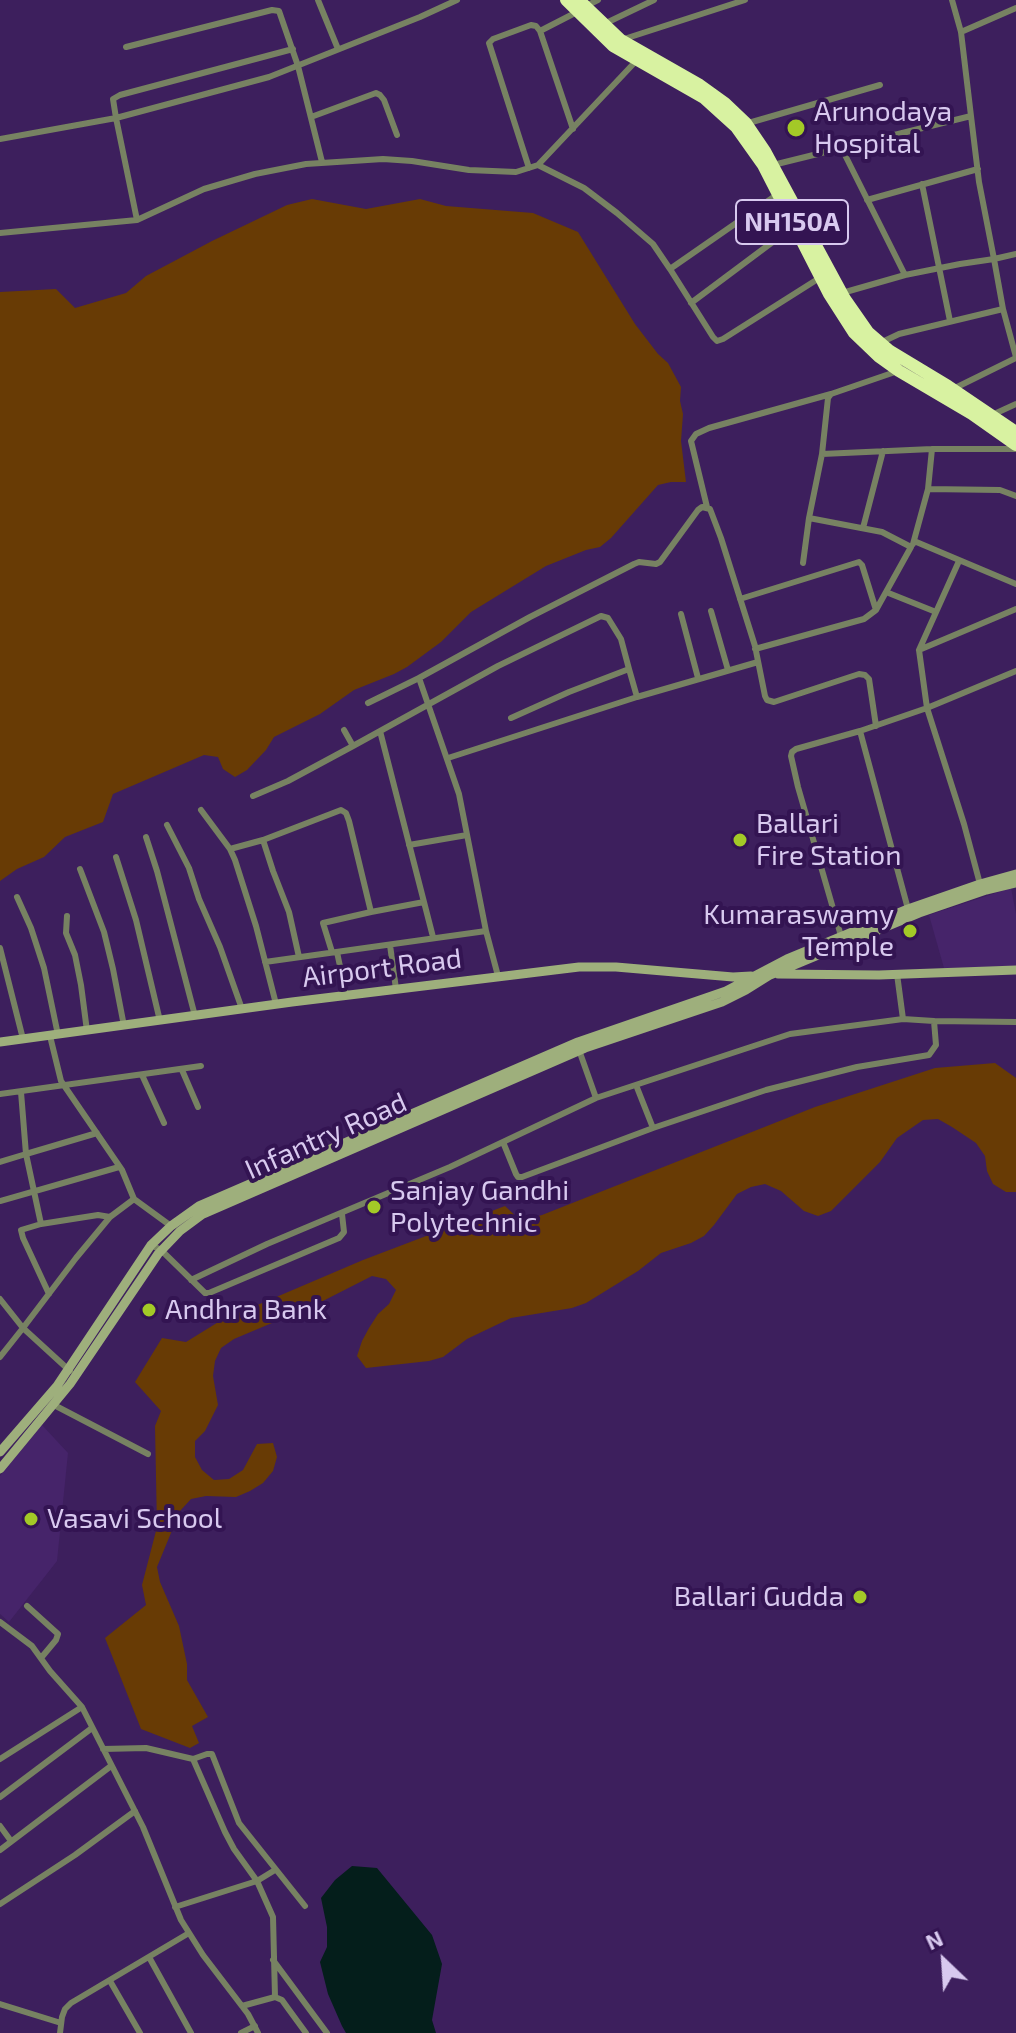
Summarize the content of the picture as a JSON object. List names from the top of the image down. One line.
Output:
{"streets":{"highway":["NH150A"],"street":["Airport Road","Infantry Road"]},"crossings":[["Airport Road","Infantry Road"]],"places":["Arunodaya Hospital","Ballari Fire Station","Kumaraswamy Temple","Sanjay Gandhi Polytechnic","Andhra Bank","Vasavi School","Ballari Gudda"],"north":"top left"}
